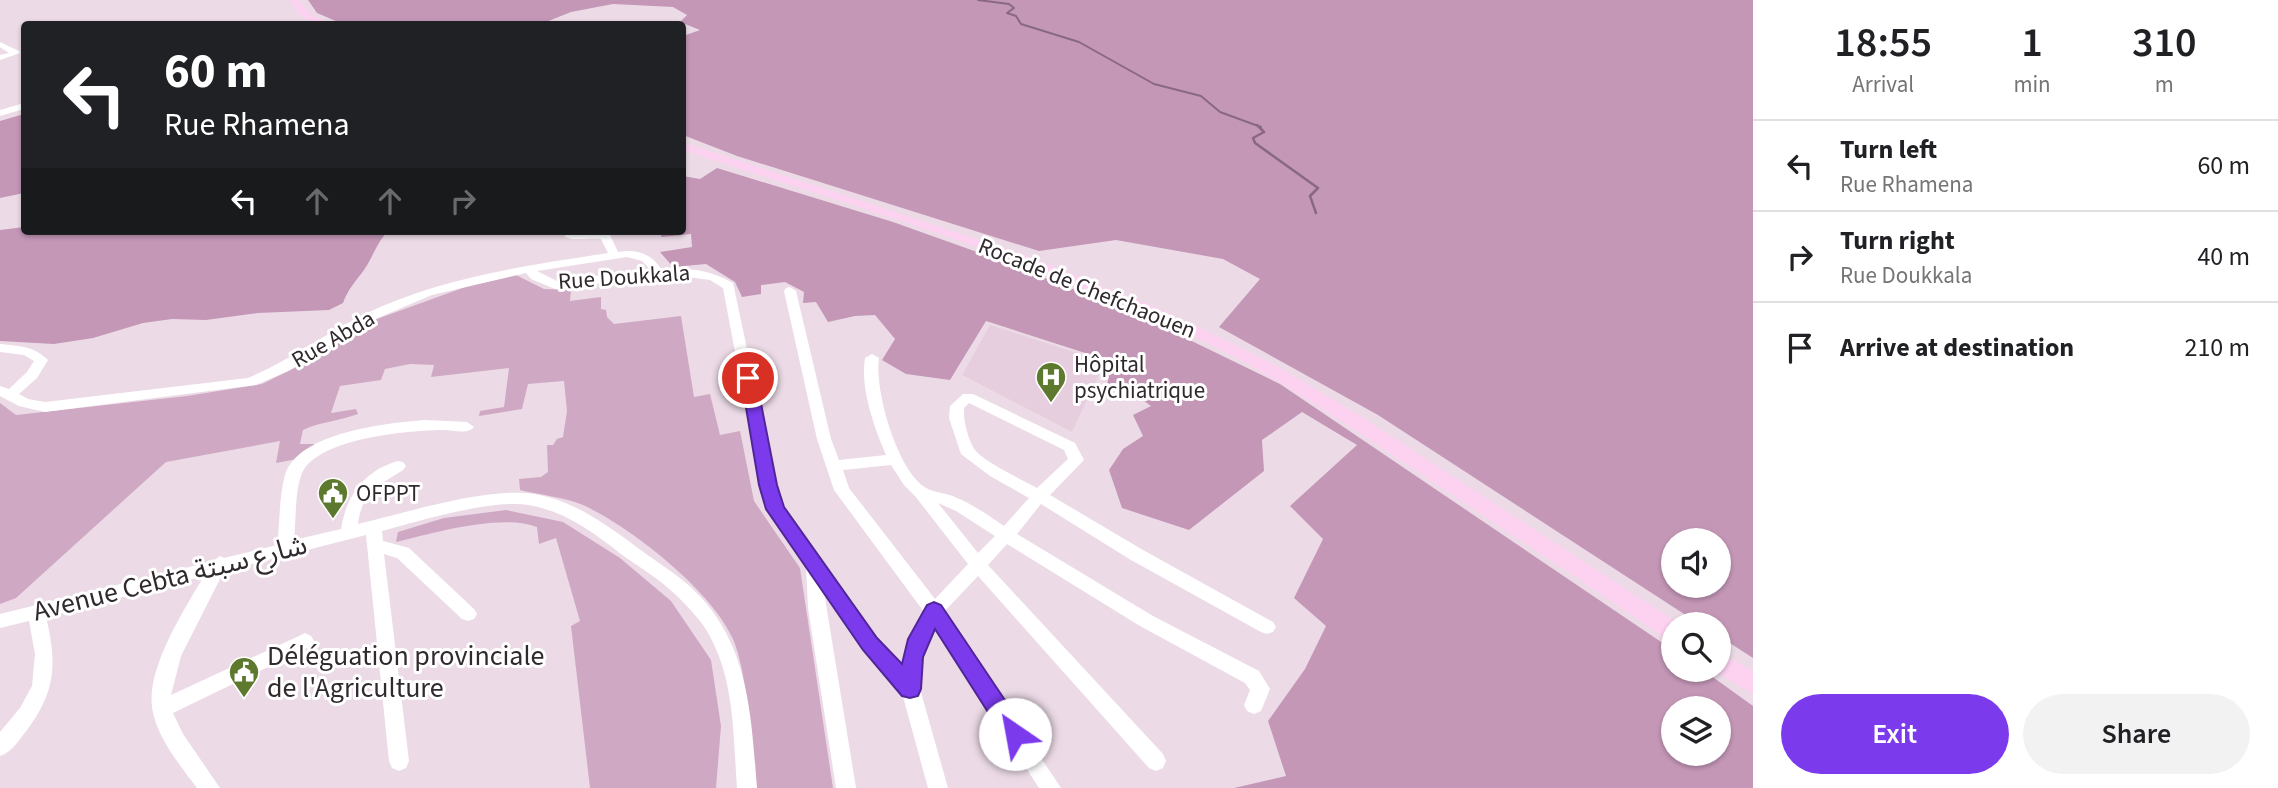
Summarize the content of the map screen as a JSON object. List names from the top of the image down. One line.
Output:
{"streets":{"main road":["Rocade de Chefchaouen"],"street":["Rue Doukkala","Rue Abda","Avenue Cebta شارع سبتة"]},"crossings":[["Rue Doukkala","Rue Abda"]],"places":{"hospital":["Hôpital psychiatrique"],"public building":["OFPPT","Déléguation provinciale de l'Agriculture"]},"page":{"eta":["18:55","Arrival","1","min","310","m"],"turn":["60 m","Rue Rhamena"],"list":[{"name":"Turn left","note":"Rue Rhamena","value":"60 m"},{"name":"Turn right","note":"Rue Doukkala","value":"40 m"},{"name":"Arrive at destination","value":"210 m"}],"buttons":["Exit","Share"]}}
